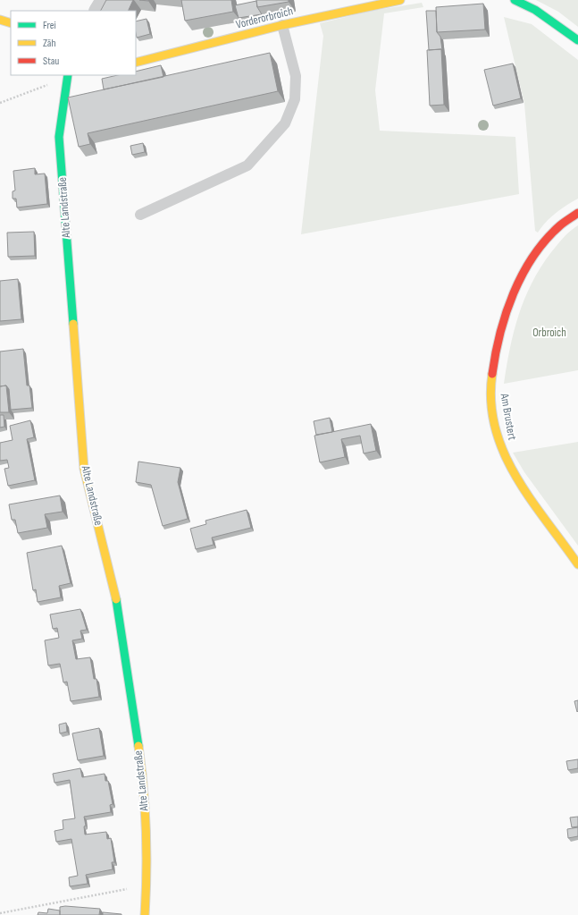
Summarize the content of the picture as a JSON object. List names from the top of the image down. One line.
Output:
{"streets":{"street":["Vorderorbroich","Alte Landstraße","Am Brustert"]},"parks":["Orbroich"],"legend":["Frei","Zäh","Stau"]}
